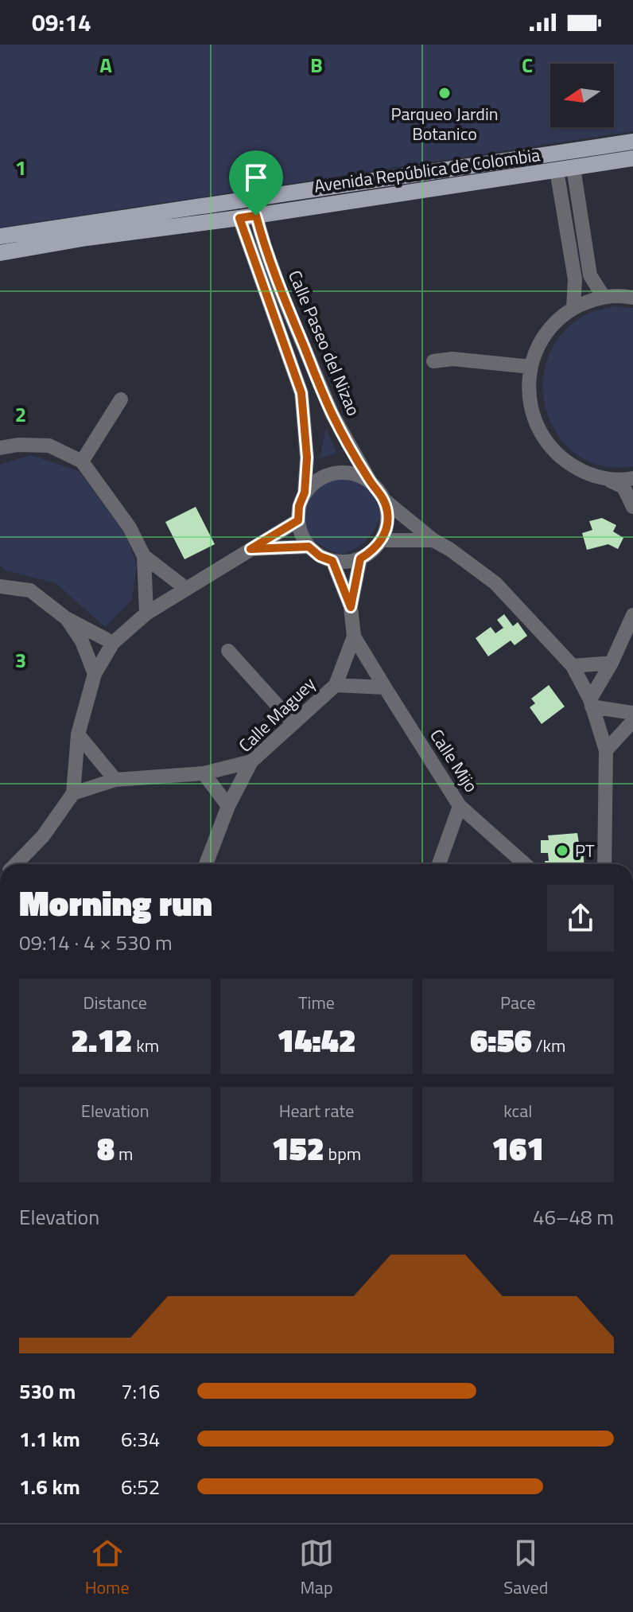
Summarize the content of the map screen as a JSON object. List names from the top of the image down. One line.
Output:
{"streets":{"main road":["Avenida República de Colombia"],"street":["Calle Paseo del Nizao","Calle Maguey","Calle Mijo"]},"crossings":[["Avenida República de Colombia","Calle Paseo del Nizao"],["Calle Paseo del Nizao","Calle Maguey"],["Calle Maguey","Calle Mijo"]],"places":["Parqueo Jardin Botanico","PT"],"north":"left","page":{"status":"09:14","heading":["Morning run","09:14 · 4 × 530 m"],"stats":[["Distance","2.12 km"],["Time","14:42"],["Pace","6:56 /km"],["Elevation","8 m"],["Heart rate","152 bpm"],["kcal","161"]],"chart":["Elevation","46–48 m"],"list":[{"name":"530 m","note":"7:16"},{"name":"1.1 km","note":"6:34"},{"name":"1.6 km","note":"6:52"}],"tabs":["Home","Map","Saved"]},"grid":{"columns":["A","B","C"],"rows":["1","2","3"]}}
